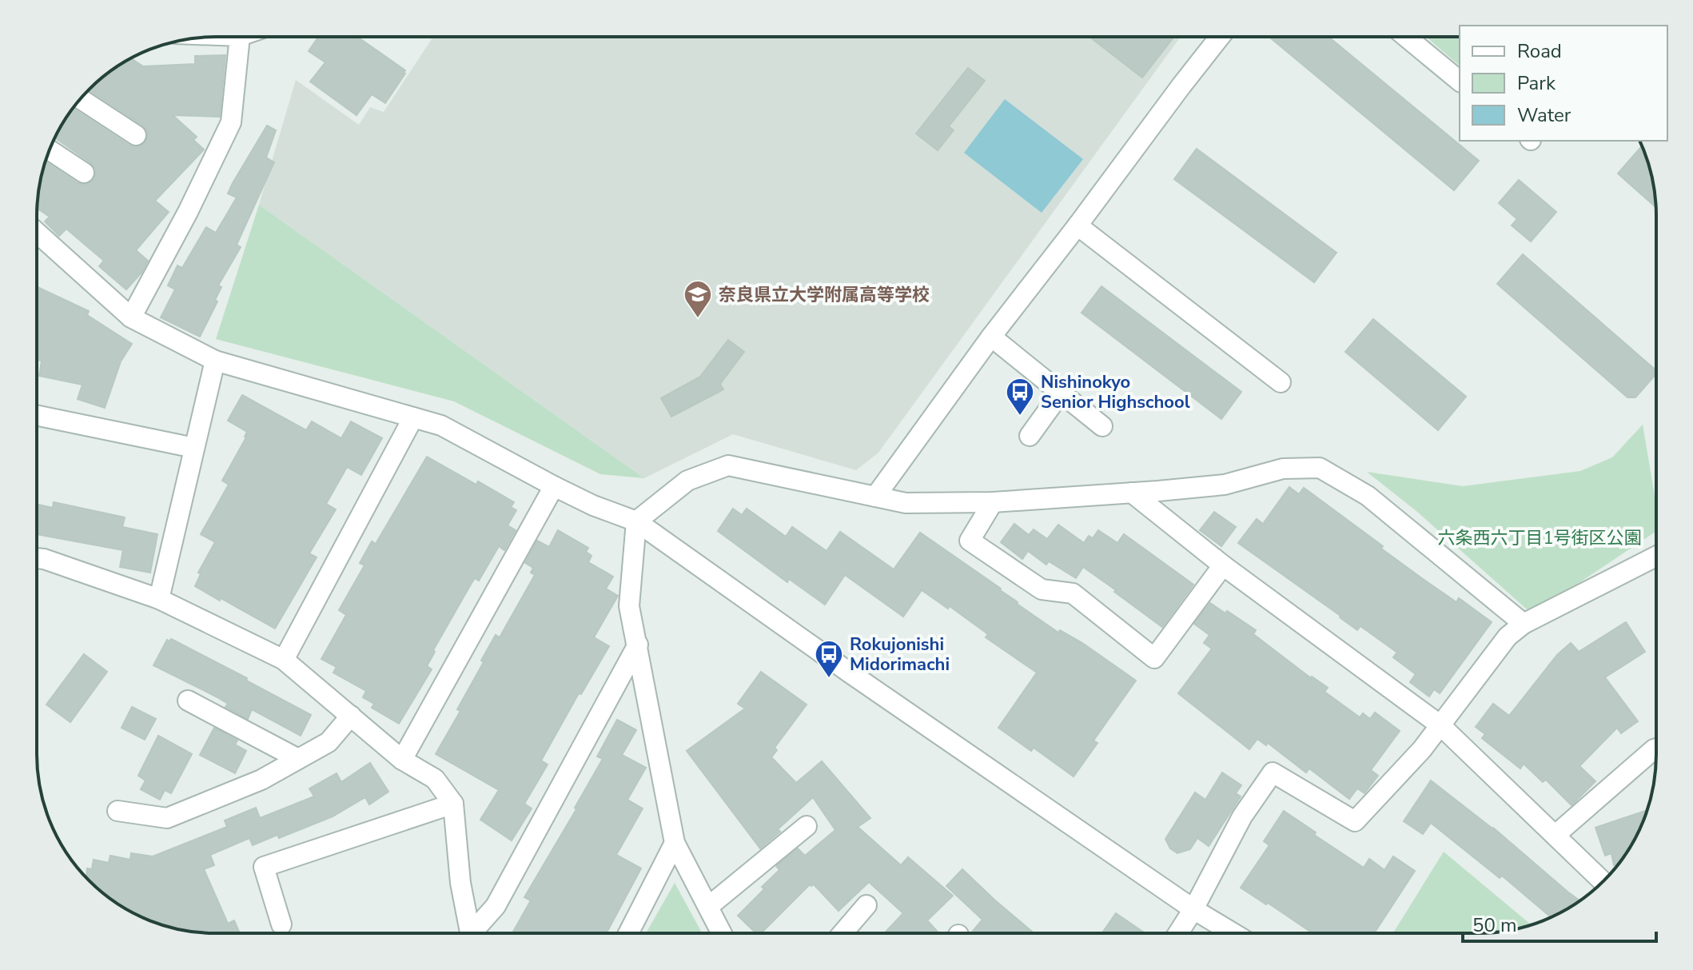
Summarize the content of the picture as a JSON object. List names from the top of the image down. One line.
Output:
{"parks":["六条西六丁目1号街区公園"],"places":{"school or university":["奈良県立大学附属高等学校"],"bus stop":["Nishinokyo Senior Highschool","Rokujonishi Midorimachi"]},"legend":["Road","Park","Water"],"scale_bar":"50 m"}
